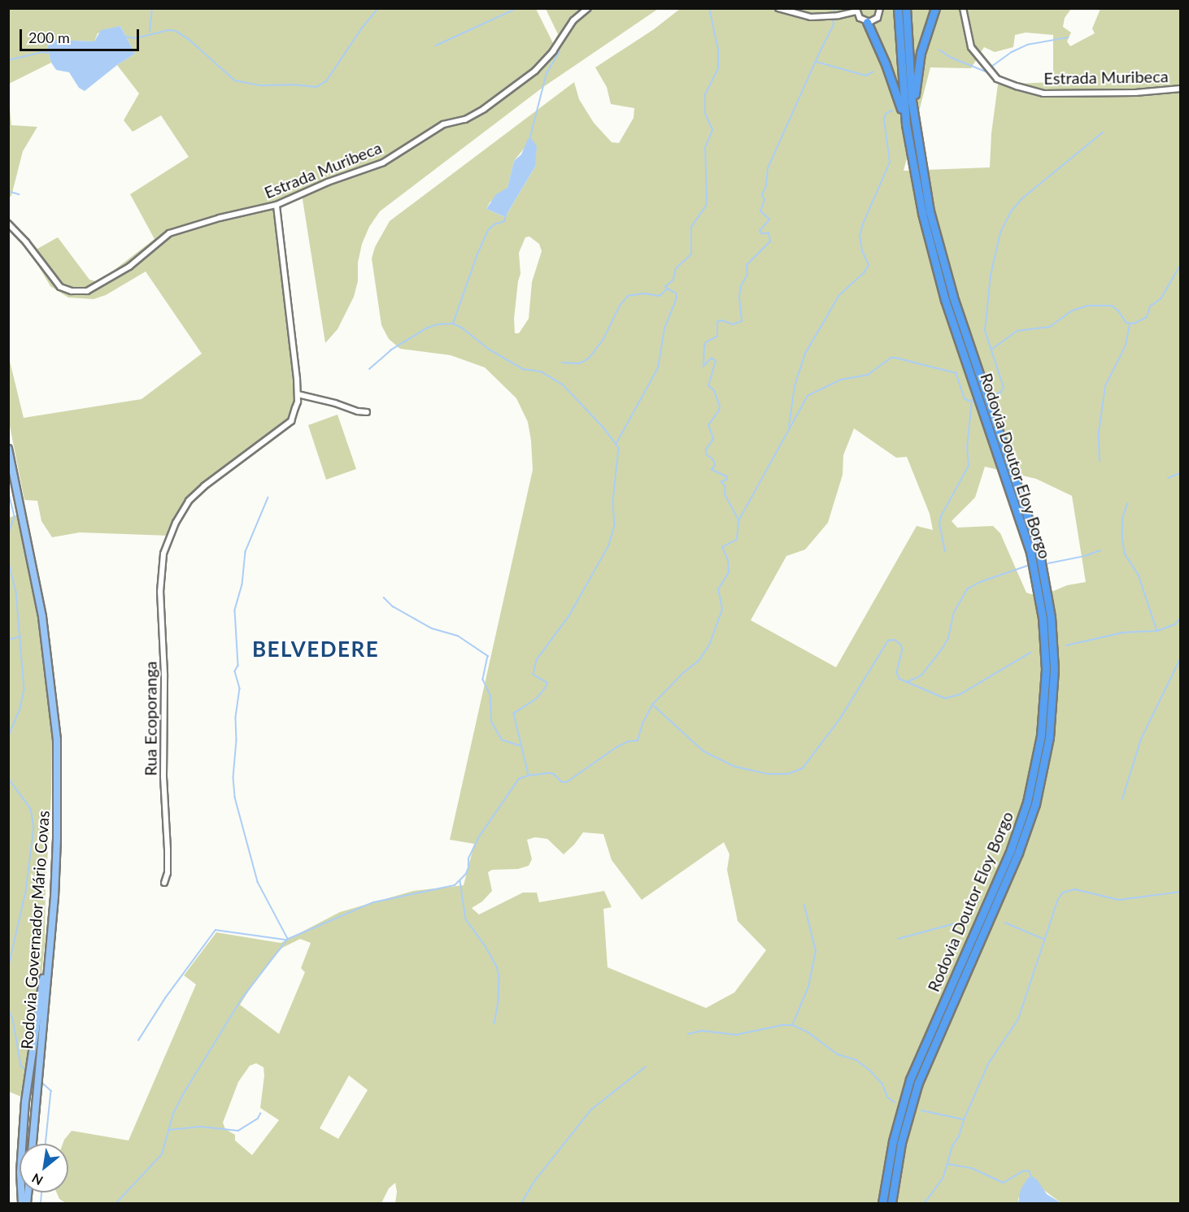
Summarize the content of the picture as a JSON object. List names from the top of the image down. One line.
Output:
{"streets":{"highway":["Rodovia Doutor Eloy Borgo"],"main road":["Rodovia Governador Mário Covas"],"street":["Estrada Muribeca","Rua Ecoporanga"]},"districts":["BELVEDERE"],"scale_bar":"200 m","north":"bottom left"}
